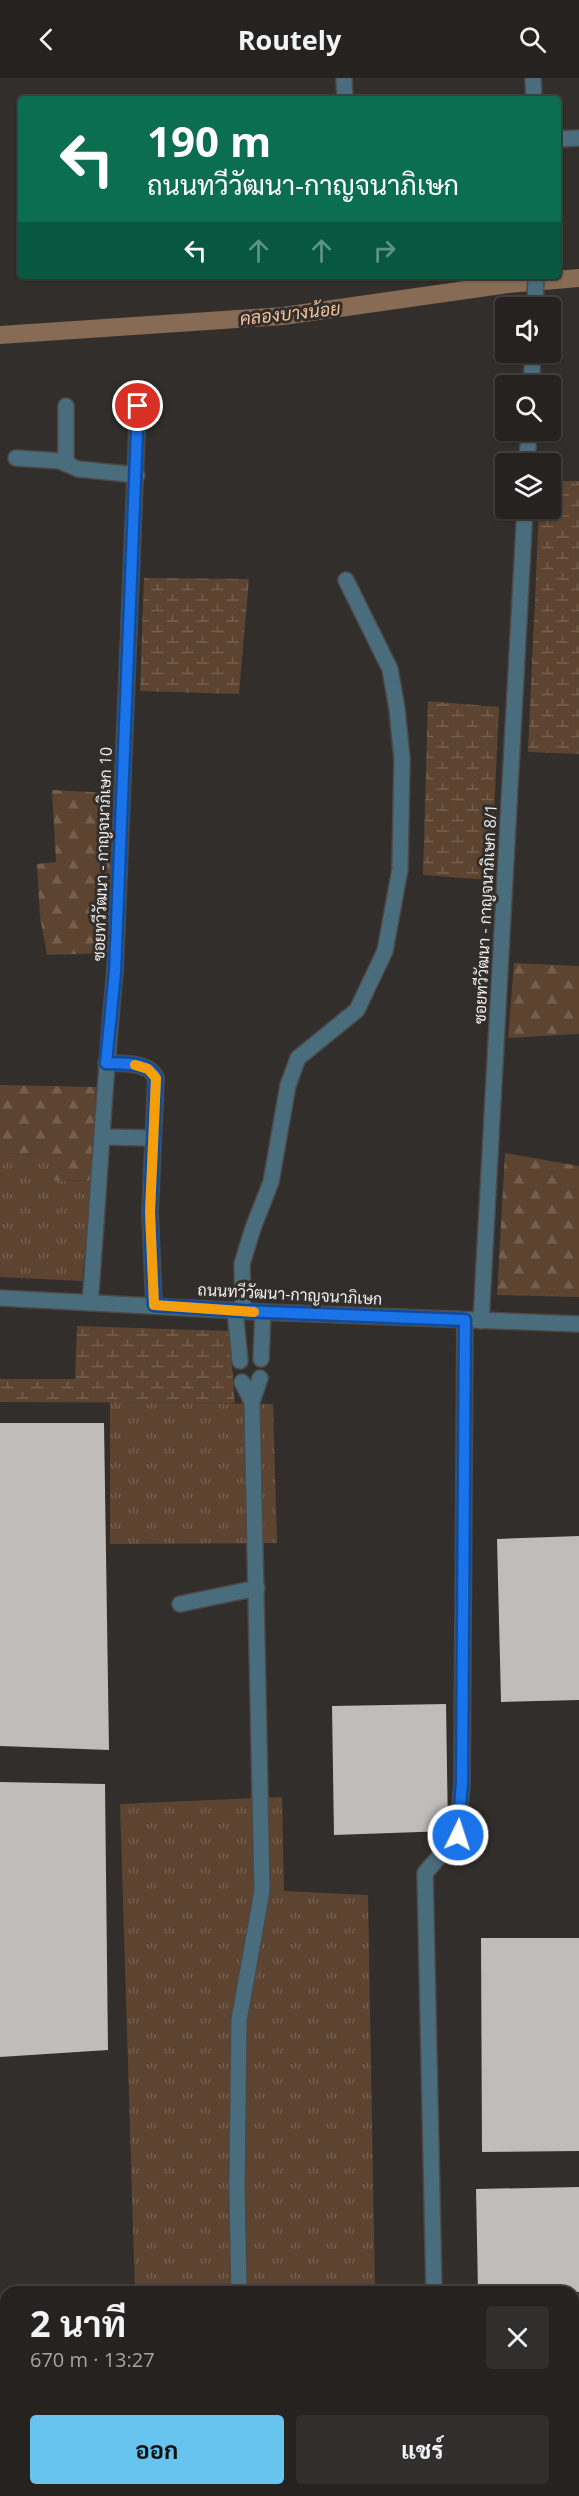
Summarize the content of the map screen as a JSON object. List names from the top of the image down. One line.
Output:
{"streets":{"street":["ซอยทวีวัฒนา - กาญจนาภิเษก 10","ซอยทวีวัฒนา - กาญจนาภิเษก 8/1","ถนนทวีวัฒนา-กาญจนาภิเษก"]},"crossings":[["ซอยทวีวัฒนา - กาญจนาภิเษก 10","ถนนทวีวัฒนา-กาญจนาภิเษก"],["ซอยทวีวัฒนา - กาญจนาภิเษก 8/1","ถนนทวีวัฒนา-กาญจนาภิเษก"]],"water":["คลองบางน้อย"],"page":{"header":"Routely","turn":["190 m","ถนนทวีวัฒนา-กาญจนาภิเษก"],"heading":["2 นาที","670 m · 13:27"],"buttons":["ออก","แชร์"]}}
